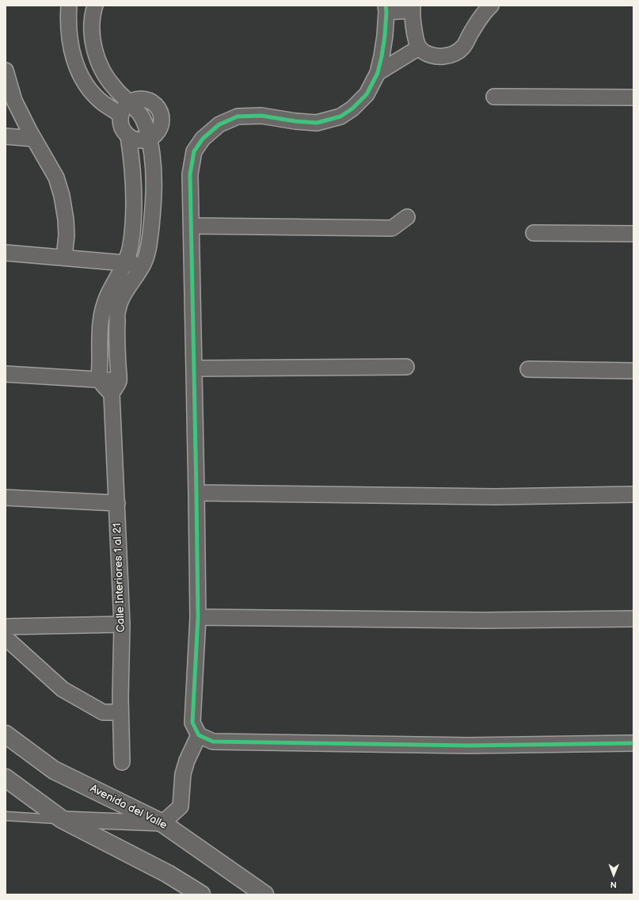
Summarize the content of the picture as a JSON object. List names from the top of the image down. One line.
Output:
{"streets":{"street":["Calle Interiores 1 al 21","Avenida del Valle"]},"north":"bottom"}
